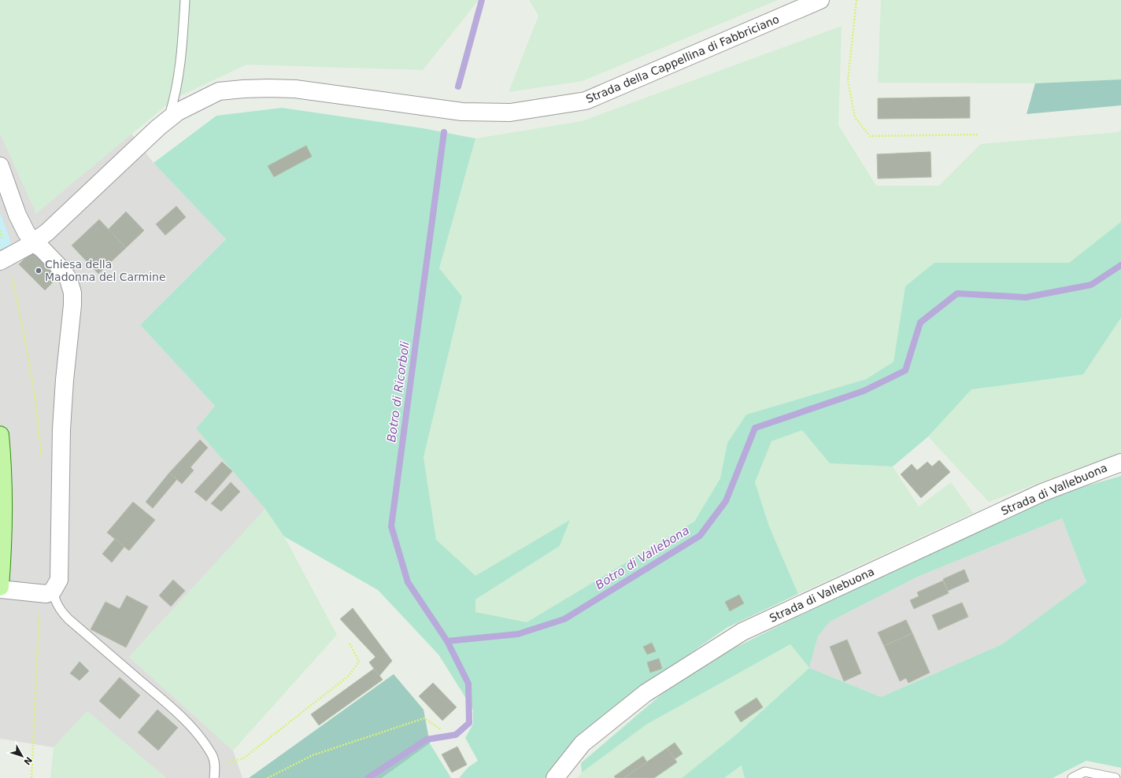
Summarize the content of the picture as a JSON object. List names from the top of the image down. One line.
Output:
{"streets":{"street":["Strada della Cappellina di Fabbriciano","Strada di Vallebuona"]},"water":["Botro di Ricorboli","Botro di Vallebona"],"places":["Chiesa della Madonna del Carmine"],"north":"bottom right"}
